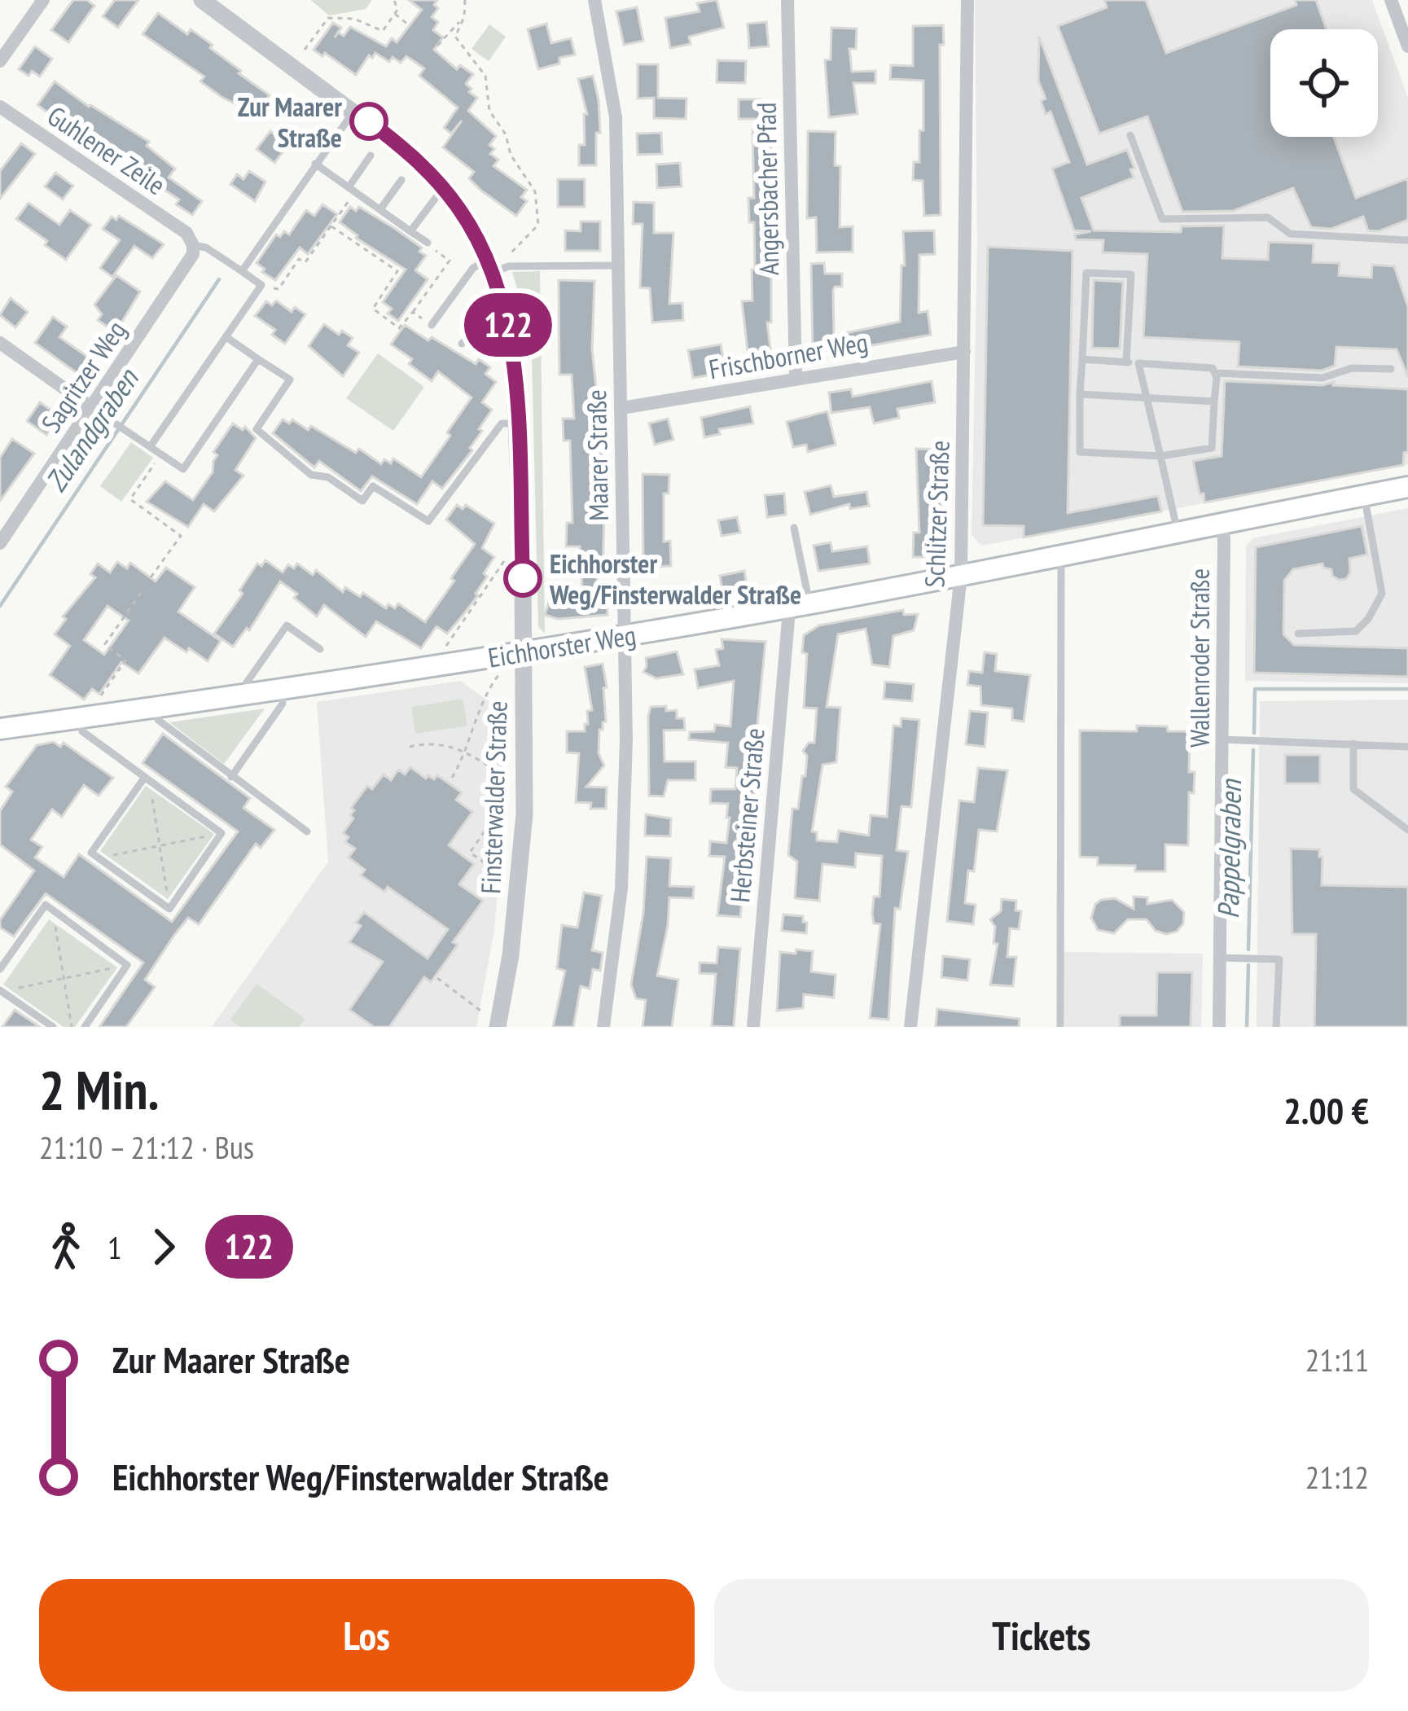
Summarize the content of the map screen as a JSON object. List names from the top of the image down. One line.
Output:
{"streets":{"main road":["Eichhorster Weg"],"street":["Guhlener Zeile","Angersbacher Pfad","Frischborner Weg","Sagritzer Weg","Maarer Straße","Schlitzer Straße","Wallenroder Straße","Finsterwalder Straße","Herbsteiner Straße"]},"crossings":[["Guhlener Zeile","Sagritzer Weg"],["Angersbacher Pfad","Frischborner Weg"],["Frischborner Weg","Maarer Straße"],["Frischborner Weg","Schlitzer Straße"],["Maarer Straße","Eichhorster Weg"],["Schlitzer Straße","Eichhorster Weg"],["Eichhorster Weg","Wallenroder Straße"],["Eichhorster Weg","Finsterwalder Straße"],["Eichhorster Weg","Herbsteiner Straße"]],"water":["Zulandgraben","Pappelgraben"],"places":["Zur Maarer Straße","Eichhorster Weg/Finsterwalder Straße"],"lines":["bus line 122"],"page":{"on_map":"122","heading":["2 Min.","21:10 – 21:12 · Bus","2.00 €"],"legs":["1","122"],"list":[{"name":"Zur Maarer Straße","value":"21:11"},{"name":"Eichhorster Weg/Finsterwalder Straße","value":"21:12"}],"buttons":["Los","Tickets"]}}
